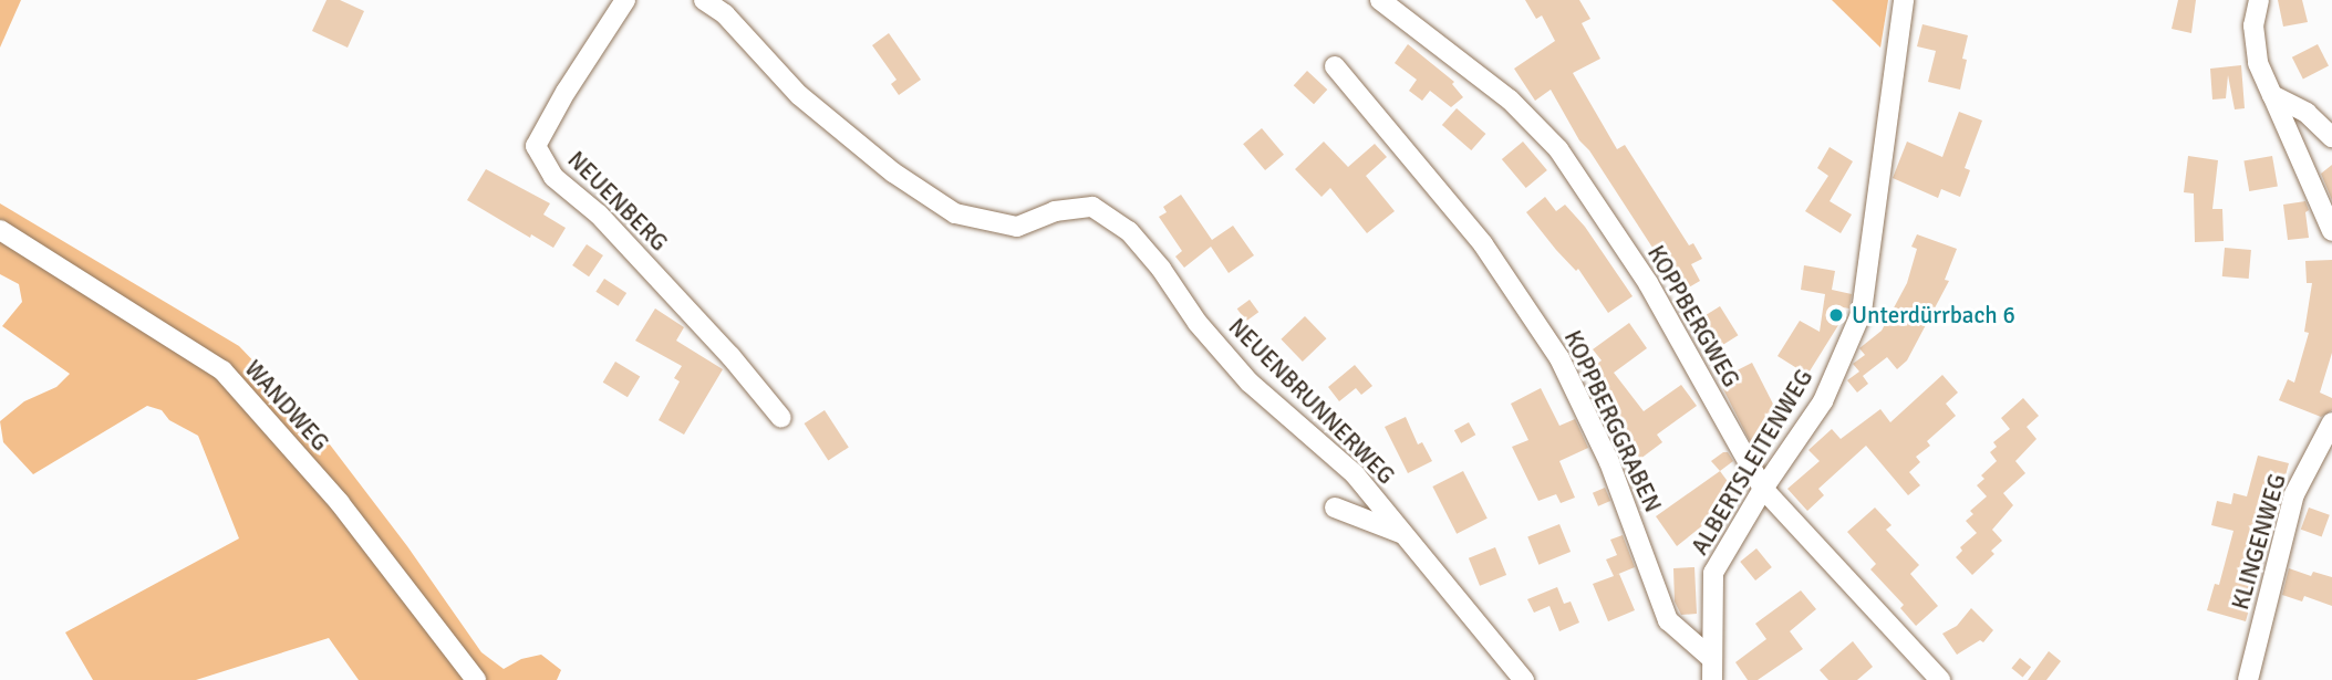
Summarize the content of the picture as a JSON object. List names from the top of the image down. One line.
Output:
{"streets":{"street":["NEUENBERG","KOPPBERGWEG","NEUENBRUNNERWEG","WANDWEG","KOPPBERGGRABEN","ALBERTSLEITENWEG","KLINGENWEG"]},"crossings":[["KOPPBERGWEG","ALBERTSLEITENWEG"],["KOPPBERGGRABEN","ALBERTSLEITENWEG"]],"places":["Unterdürrbach 6"]}
